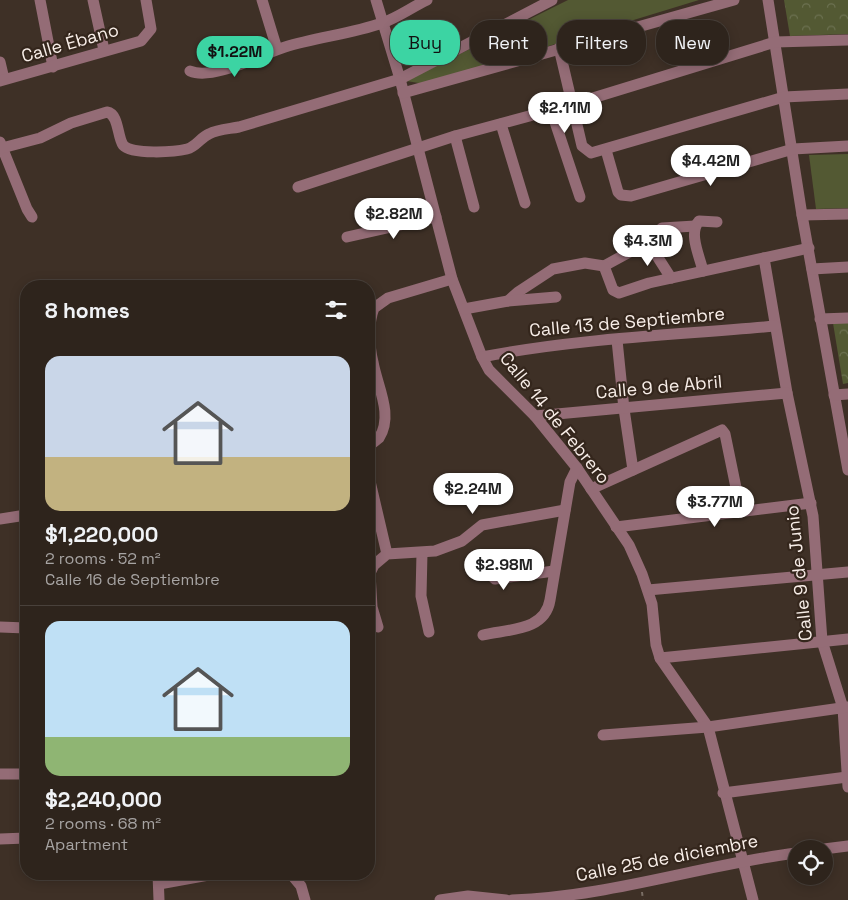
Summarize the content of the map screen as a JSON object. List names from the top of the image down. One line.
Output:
{"streets":{"street":["Calle Ébano","Calle 13 de Septiembre","Calle 9 de Abril","Calle 14 de Febrero","Calle 9 de Junio","Calle 25 de diciembre"]},"crossings":[["Calle 13 de Septiembre","Calle 14 de Febrero"],["Calle 13 de Septiembre","Calle 9 de Junio"],["Calle 9 de Abril","Calle 14 de Febrero"],["Calle 9 de Abril","Calle 9 de Junio"],["Calle 14 de Febrero","Calle 25 de diciembre"]],"page":{"chip":["Buy","Rent","Filters","New"],"price":["$1.22M","$2.11M","$4.42M","$2.82M","$4.3M","$2.24M","$3.77M","$2.98M"],"heading":"8 homes","list":[{"name":"$1,220,000","note":"2 rooms · 52 m² · Calle 16 de Septiembre"},{"name":"$2,240,000","note":"2 rooms · 68 m² · Apartment"}]}}
